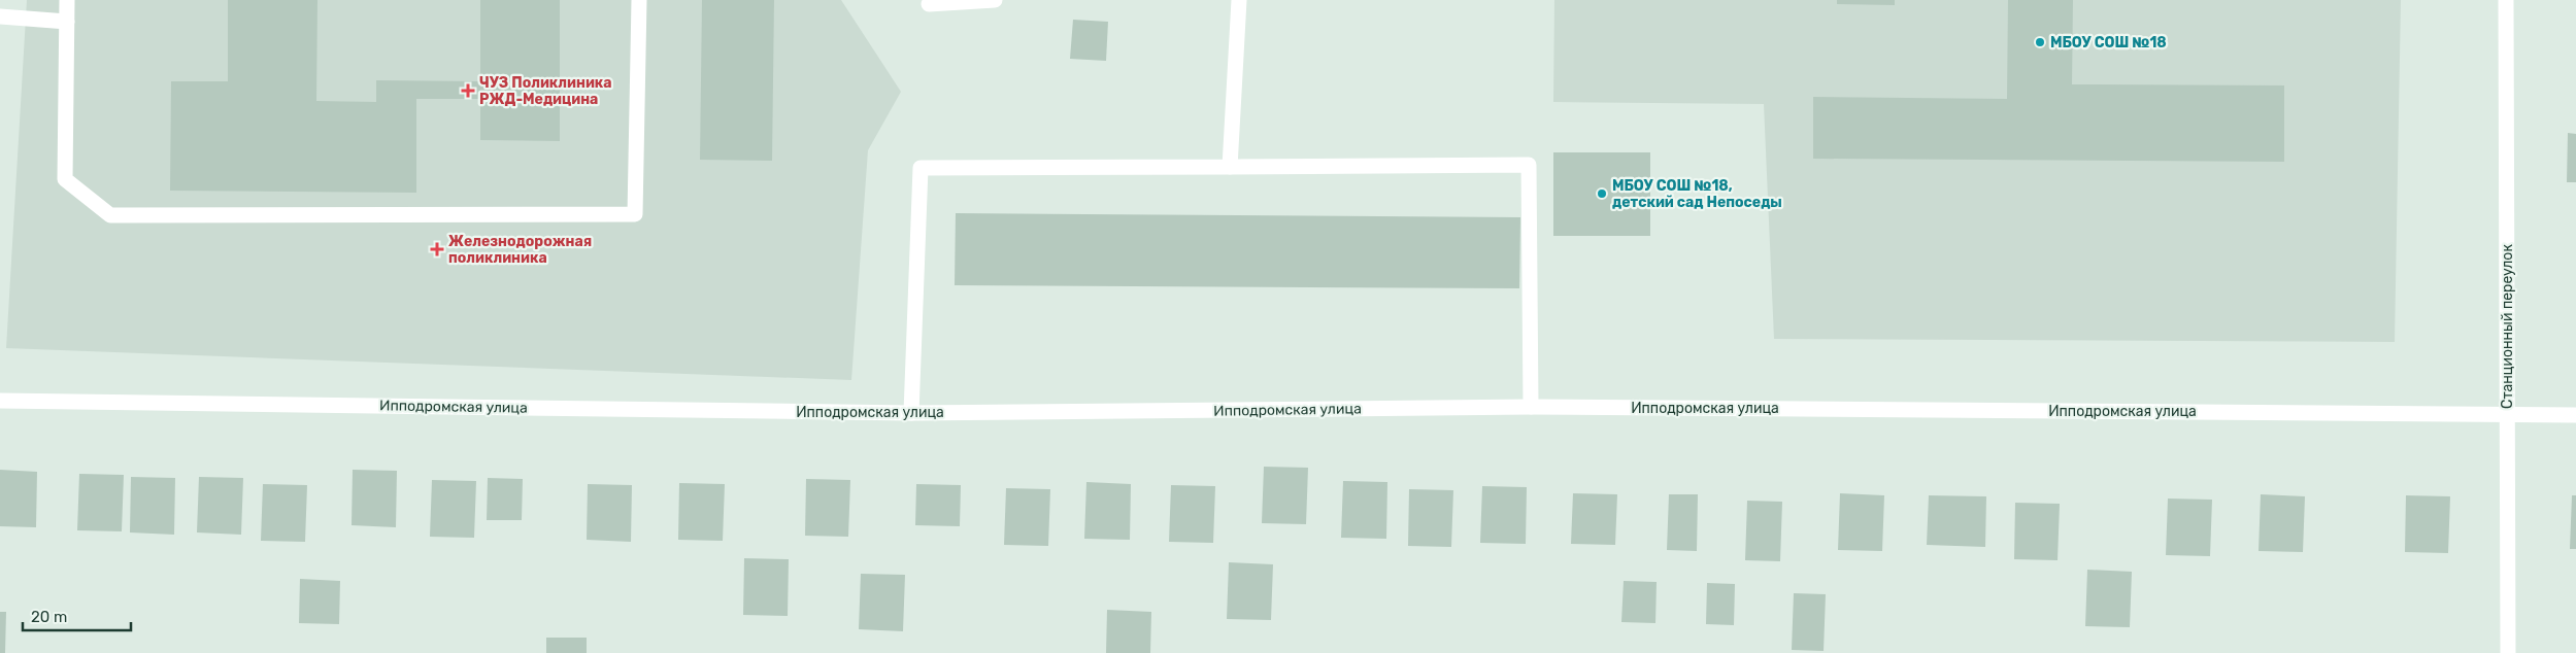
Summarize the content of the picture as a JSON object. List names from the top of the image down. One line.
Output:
{"streets":{"street":["Станционный переулок","Ипподромская улица"]},"crossings":[["Станционный переулок","Ипподромская улица"]],"places":{"other":["МБОУ СОШ №18","МБОУ СОШ №18, детский сад Непоседы"],"health":["ЧУЗ Поликлиника РЖД-Медицина","Железнодорожная поликлиника"]},"scale_bar":"20 m"}
